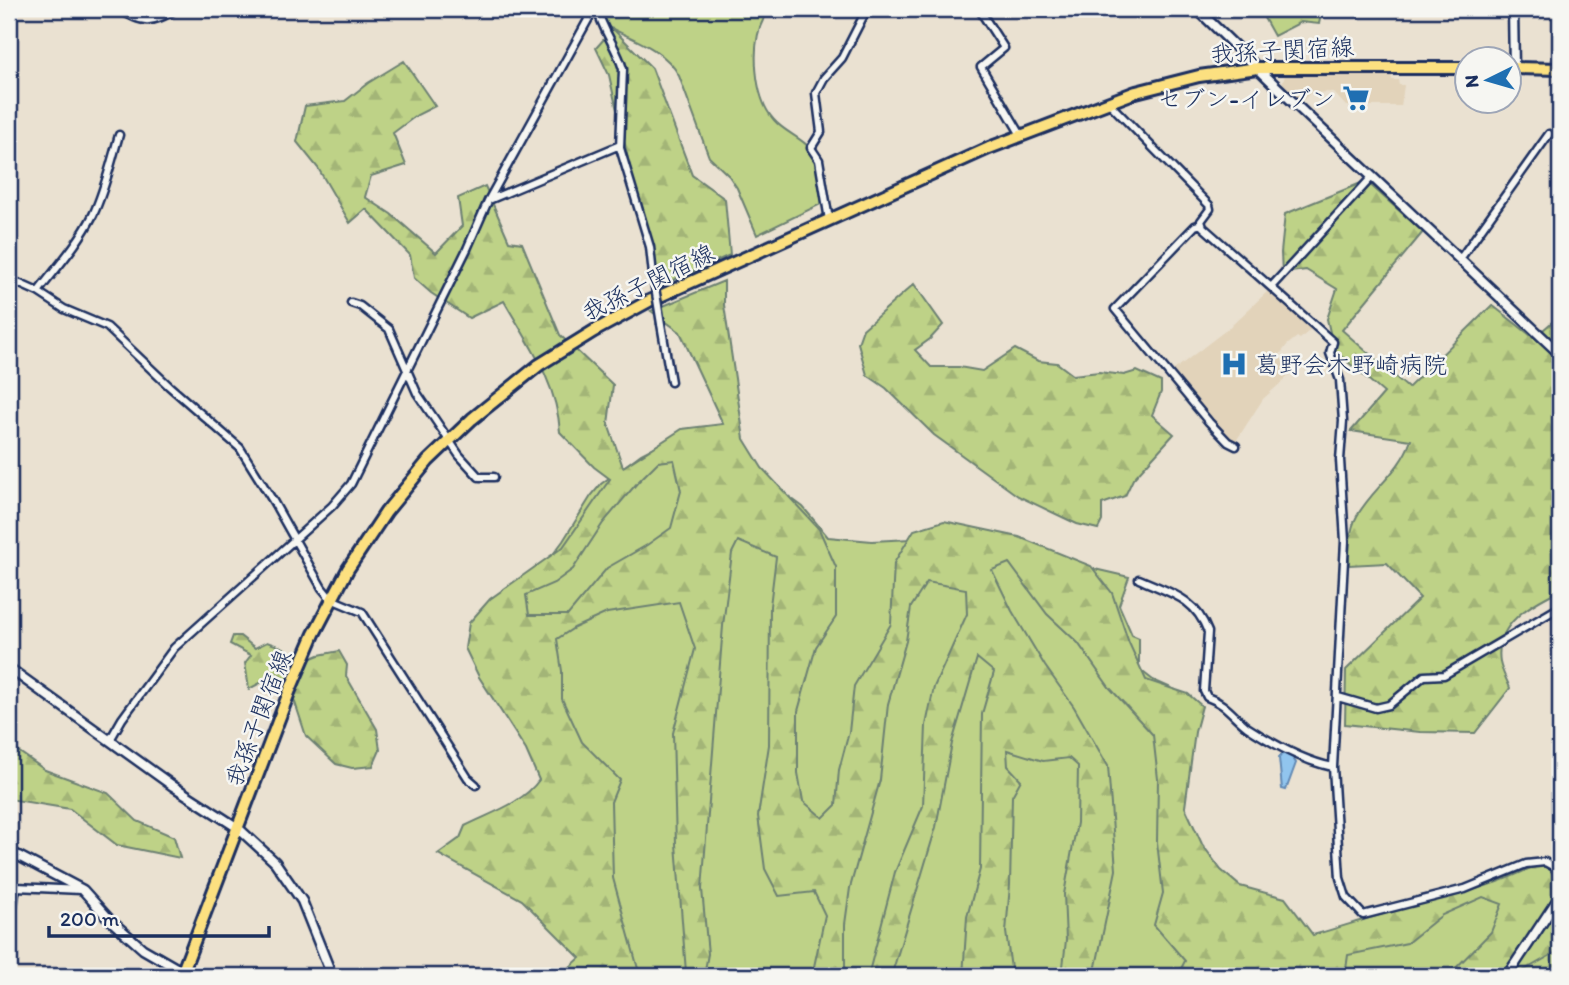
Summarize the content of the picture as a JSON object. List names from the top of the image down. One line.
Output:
{"streets":{"main road":["我孫子関宿線"]},"places":{"supermarket":["セブン-イレブン"],"hospital":["葛野会木野崎病院"]},"scale_bar":"200 m","north":"left"}
